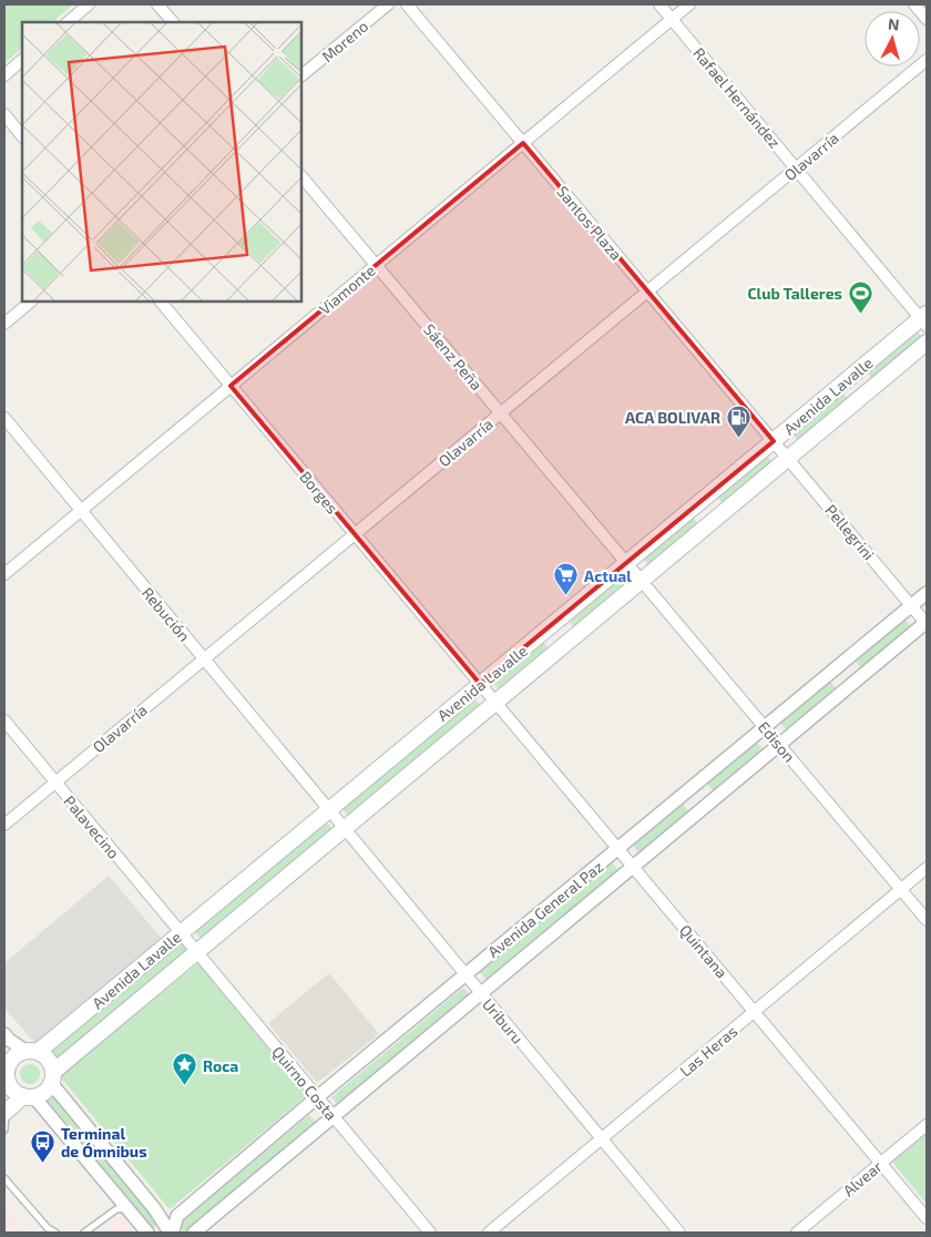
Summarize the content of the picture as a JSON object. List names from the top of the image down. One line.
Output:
{"streets":{"main road":["Avenida Lavalle"],"street":["Moreno","Rafael Hernández","Olavarría","Santos Plaza","Viamonte","Sáenz Peña","Borges","Pellegrini","Rebución","Edison","Palavecino","Avenida General Paz","Quintana","Uriburu","Las Heras","Quirno Costa","Alvear"]},"crossings":[["Rafael Hernández","Olavarría"],["Rafael Hernández","Viamonte"],["Rafael Hernández","Avenida Lavalle"],["Olavarría","Santos Plaza"],["Olavarría","Sáenz Peña"],["Olavarría","Borges"],["Olavarría","Rebución"],["Olavarría","Palavecino"],["Santos Plaza","Viamonte"],["Santos Plaza","Avenida Lavalle"],["Santos Plaza","Pellegrini"],["Viamonte","Sáenz Peña"],["Viamonte","Borges"],["Viamonte","Rebución"],["Sáenz Peña","Avenida Lavalle"],["Sáenz Peña","Edison"],["Avenida Lavalle","Borges"],["Avenida Lavalle","Pellegrini"],["Avenida Lavalle","Rebución"],["Avenida Lavalle","Edison"],["Avenida Lavalle","Palavecino"],["Avenida Lavalle","Quintana"],["Avenida Lavalle","Uriburu"],["Avenida Lavalle","Quirno Costa"],["Borges","Quintana"],["Pellegrini","Avenida General Paz"],["Rebución","Uriburu"],["Edison","Avenida General Paz"],["Edison","Las Heras"],["Palavecino","Quirno Costa"],["Avenida General Paz","Quintana"],["Avenida General Paz","Uriburu"],["Avenida General Paz","Quirno Costa"],["Quintana","Las Heras"],["Quintana","Alvear"],["Uriburu","Las Heras"]],"places":{"sports":["Club Talleres"],"fuel station":["ACA BOLIVAR"],"supermarket":["Actual"],"place":["Roca"],"bus stop":["Terminal de Ómnibus"]},"north":"top"}
